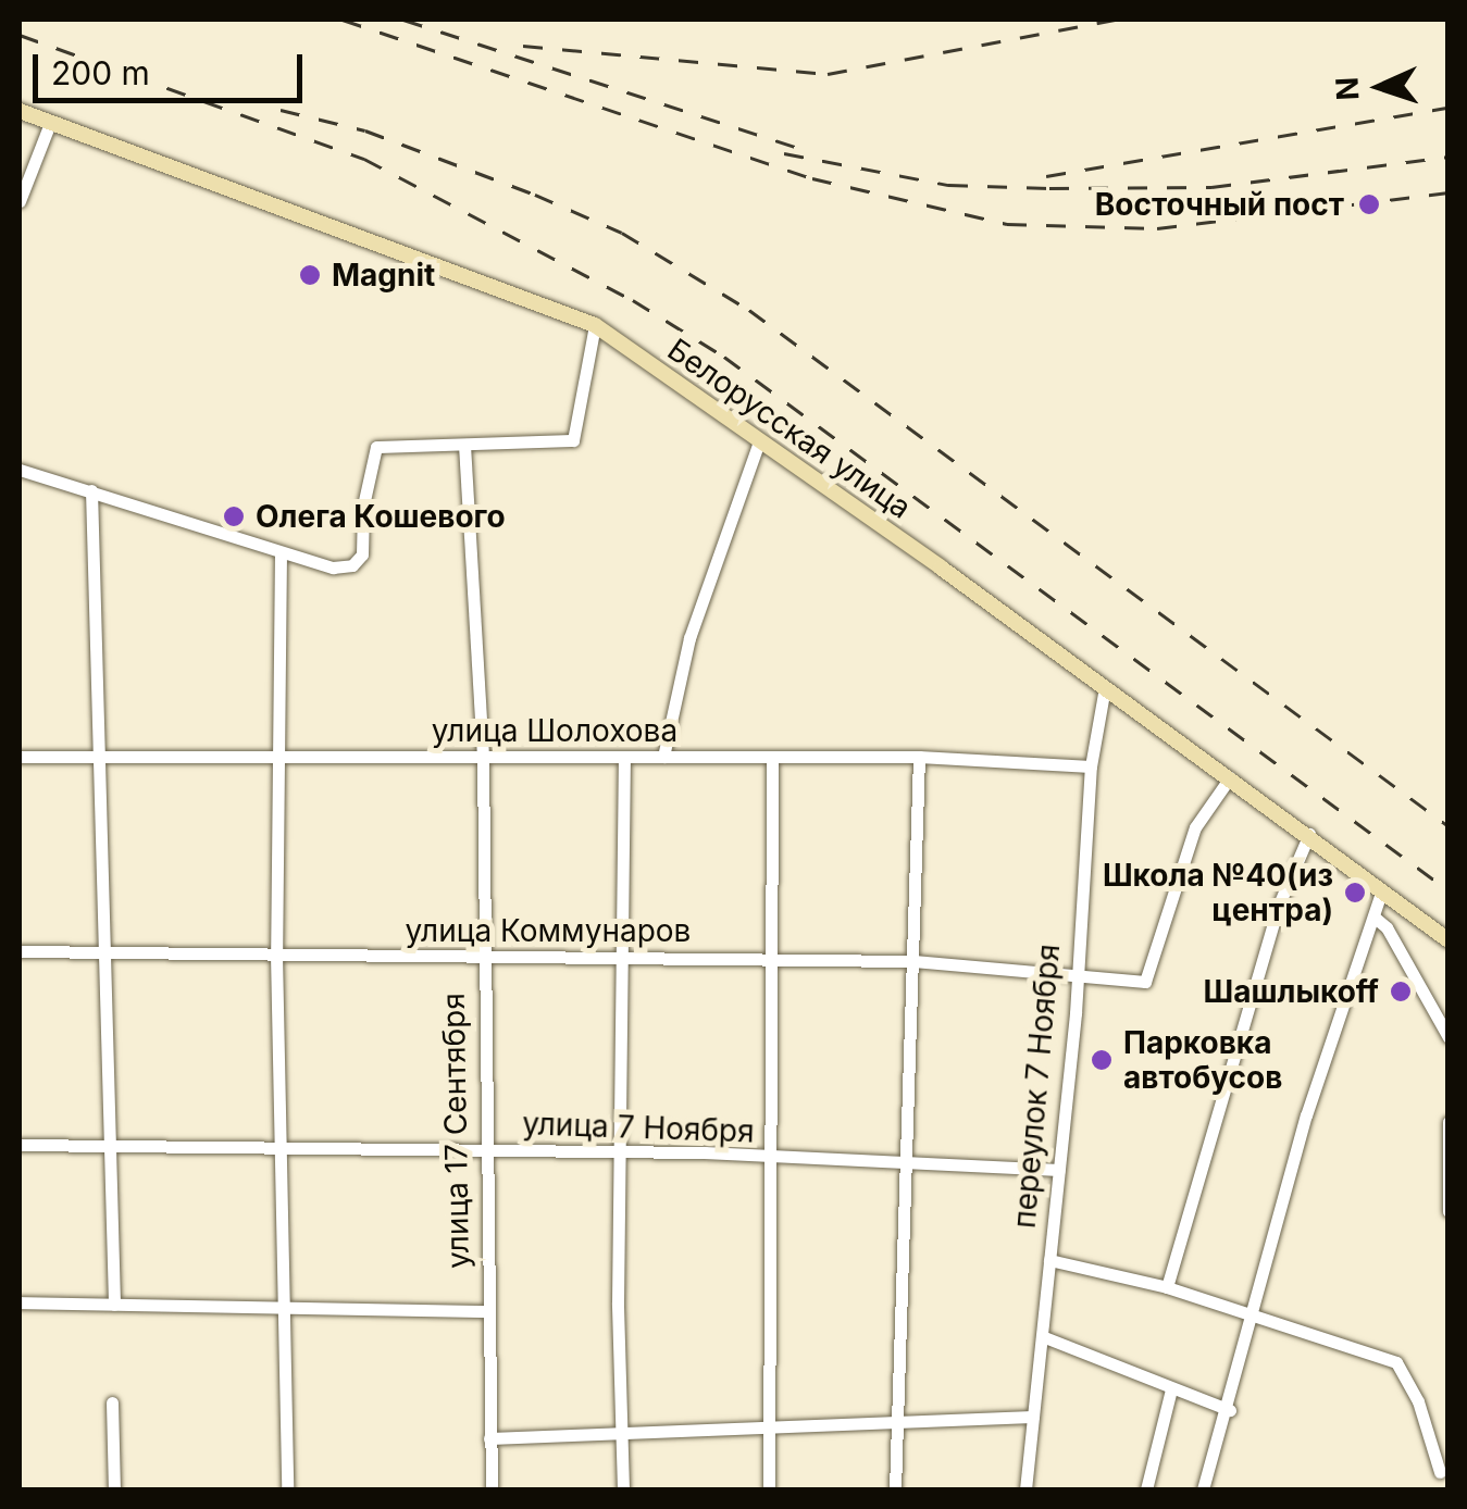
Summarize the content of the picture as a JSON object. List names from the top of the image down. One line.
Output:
{"streets":{"main road":["Белорусская улица"],"street":["улица Шолохова","улица Коммунаров","переулок 7 Ноября","улица 7 Ноября","улица 17 Сентября"]},"crossings":[["Белорусская улица","улица Коммунаров"],["Белорусская улица","переулок 7 Ноября"],["улица Шолохова","переулок 7 Ноября"],["улица Шолохова","улица 17 Сентября"],["улица Коммунаров","переулок 7 Ноября"],["улица Коммунаров","улица 17 Сентября"],["переулок 7 Ноября","улица 7 Ноября"],["улица 7 Ноября","улица 17 Сентября"]],"places":["Восточный пост","Magnit","Олега Кошевого","Школа №40(из центра)","Шашлыкоff","Парковка автобусов"],"scale_bar":"200 m","north":"left"}
